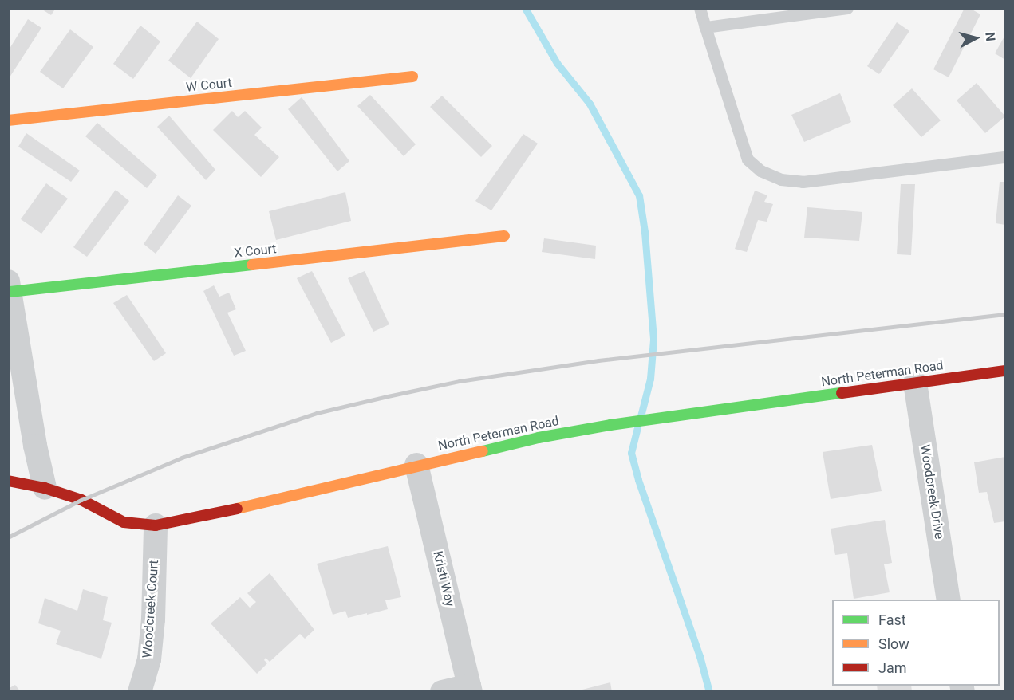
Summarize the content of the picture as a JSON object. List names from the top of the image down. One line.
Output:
{"streets":{"street":["W Court","X Court","North Peterman Road","Woodcreek Drive","Kristi Way","Woodcreek Court"]},"crossings":[["North Peterman Road","Woodcreek Drive"],["North Peterman Road","Kristi Way"],["North Peterman Road","Woodcreek Court"]],"legend":["Fast","Slow","Jam"],"north":"right"}
